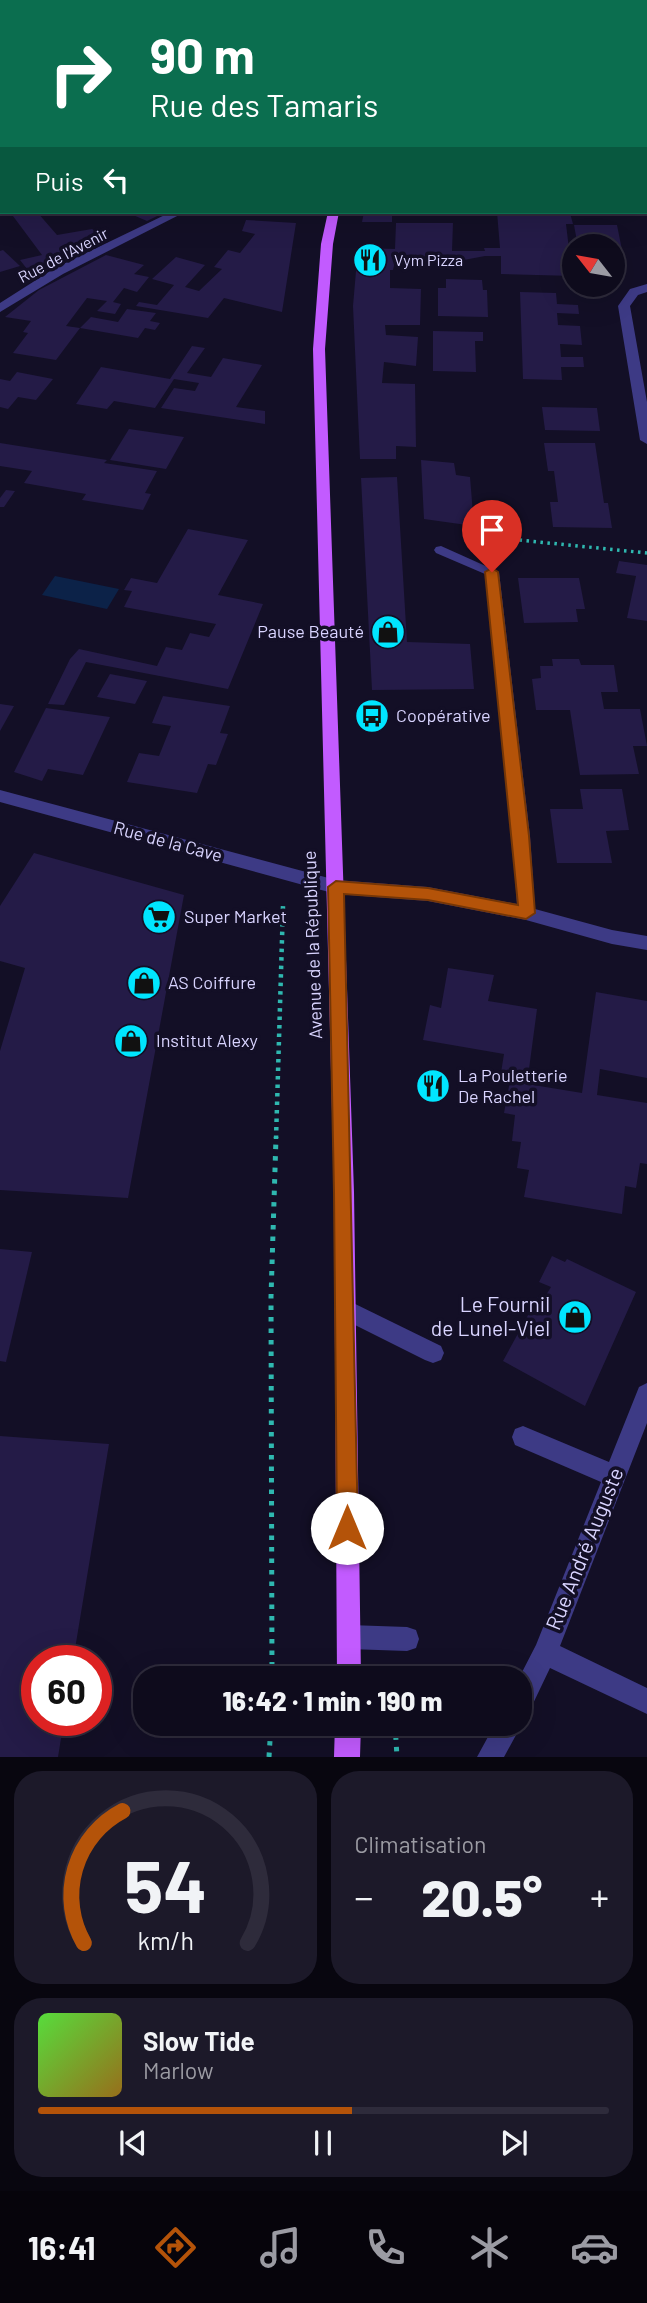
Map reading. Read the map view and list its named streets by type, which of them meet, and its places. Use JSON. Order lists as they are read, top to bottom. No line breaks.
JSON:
{"streets":{"main road":["Avenue de la République"],"street":["Rue de l'Avenir","Rue de la Cave","Rue André Auguste"]},"crossings":[["Rue de la Cave","Avenue de la République"]],"places":{"restaurant":["Vym Pizza","La Pouletterie De Rachel"],"shop":["Pause Beauté","AS Coiffure","Institut Alexy","Le Fournil de Lunel-Viel"],"bus stop":["Coopérative"],"supermarket":["Super Market"]},"north":"top left","page":{"turn":["90 m","Rue des Tamaris"],"then":"Puis","limit":"60","trip":"16:42 · 1 min · 190 m","tile":"Climatisation","heat":["−","20.5°","+"],"song":["Slow Tide","Marlow"],"tabs":"16:41","gauge":["54","km/h"]}}
